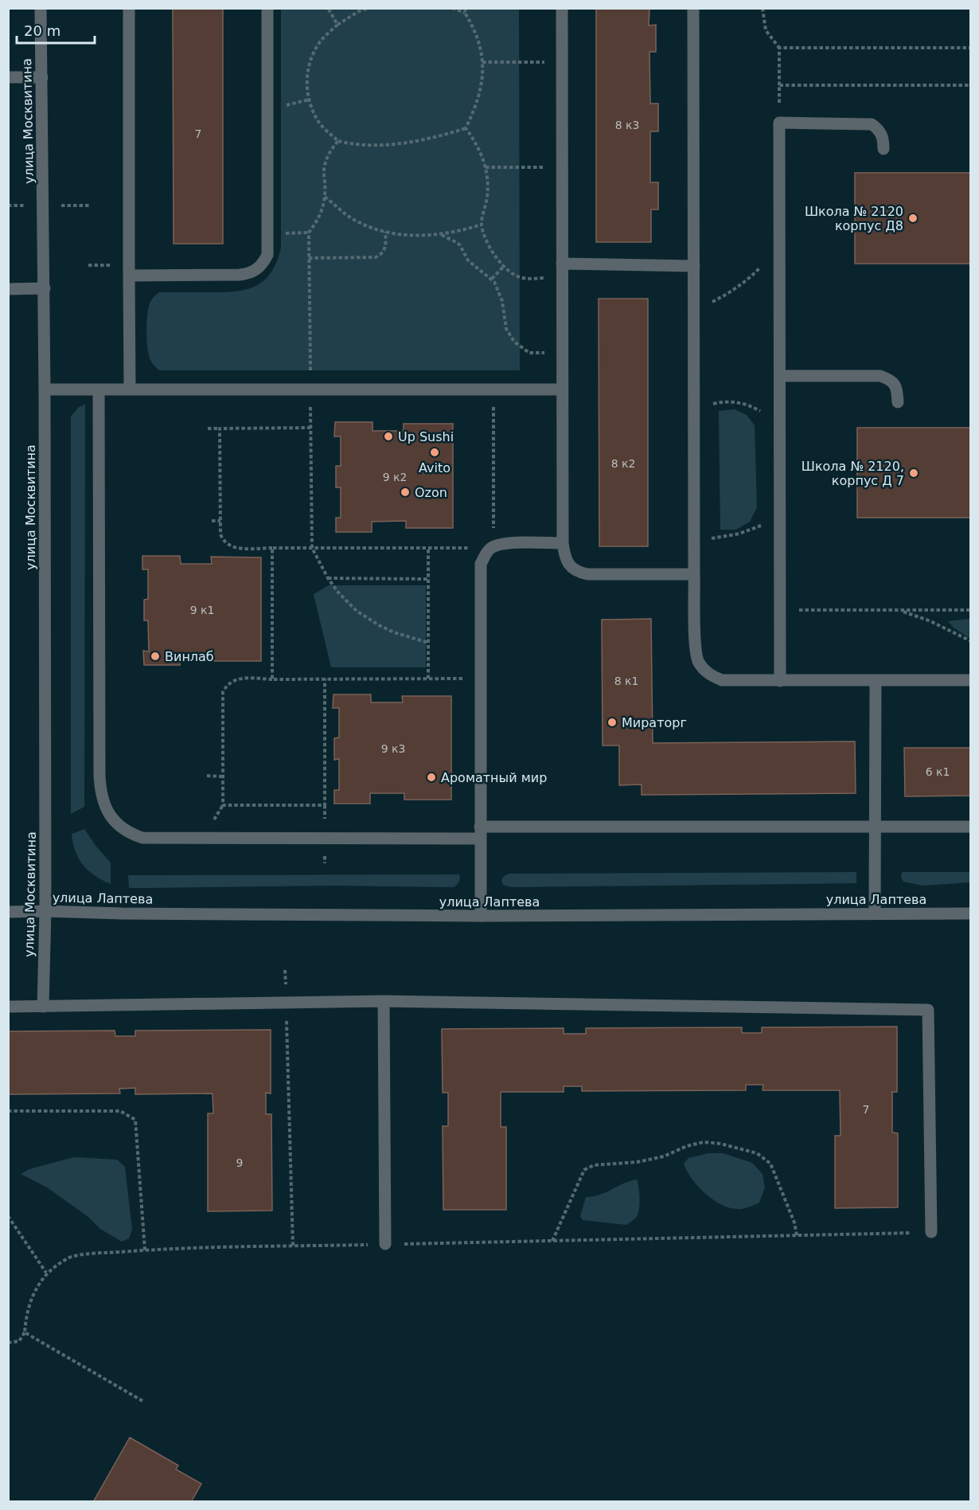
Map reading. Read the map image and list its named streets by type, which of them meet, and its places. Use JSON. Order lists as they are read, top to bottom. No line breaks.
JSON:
{"streets":{"street":["улица Москвитина","улица Лаптева"]},"crossings":[["улица Москвитина","улица Лаптева"]],"places":["Школа № 2120 корпус Д8","Up Sushi","Avito","Школа № 2120, корпус Д 7","Ozon","Винлаб","Мираторг","Ароматный мир"],"house_numbers":["8 к3","7","8 к2","9 к2","9 к1","8 к1","9 к3","6 к1","7","9"],"scale_bar":"20 m"}
